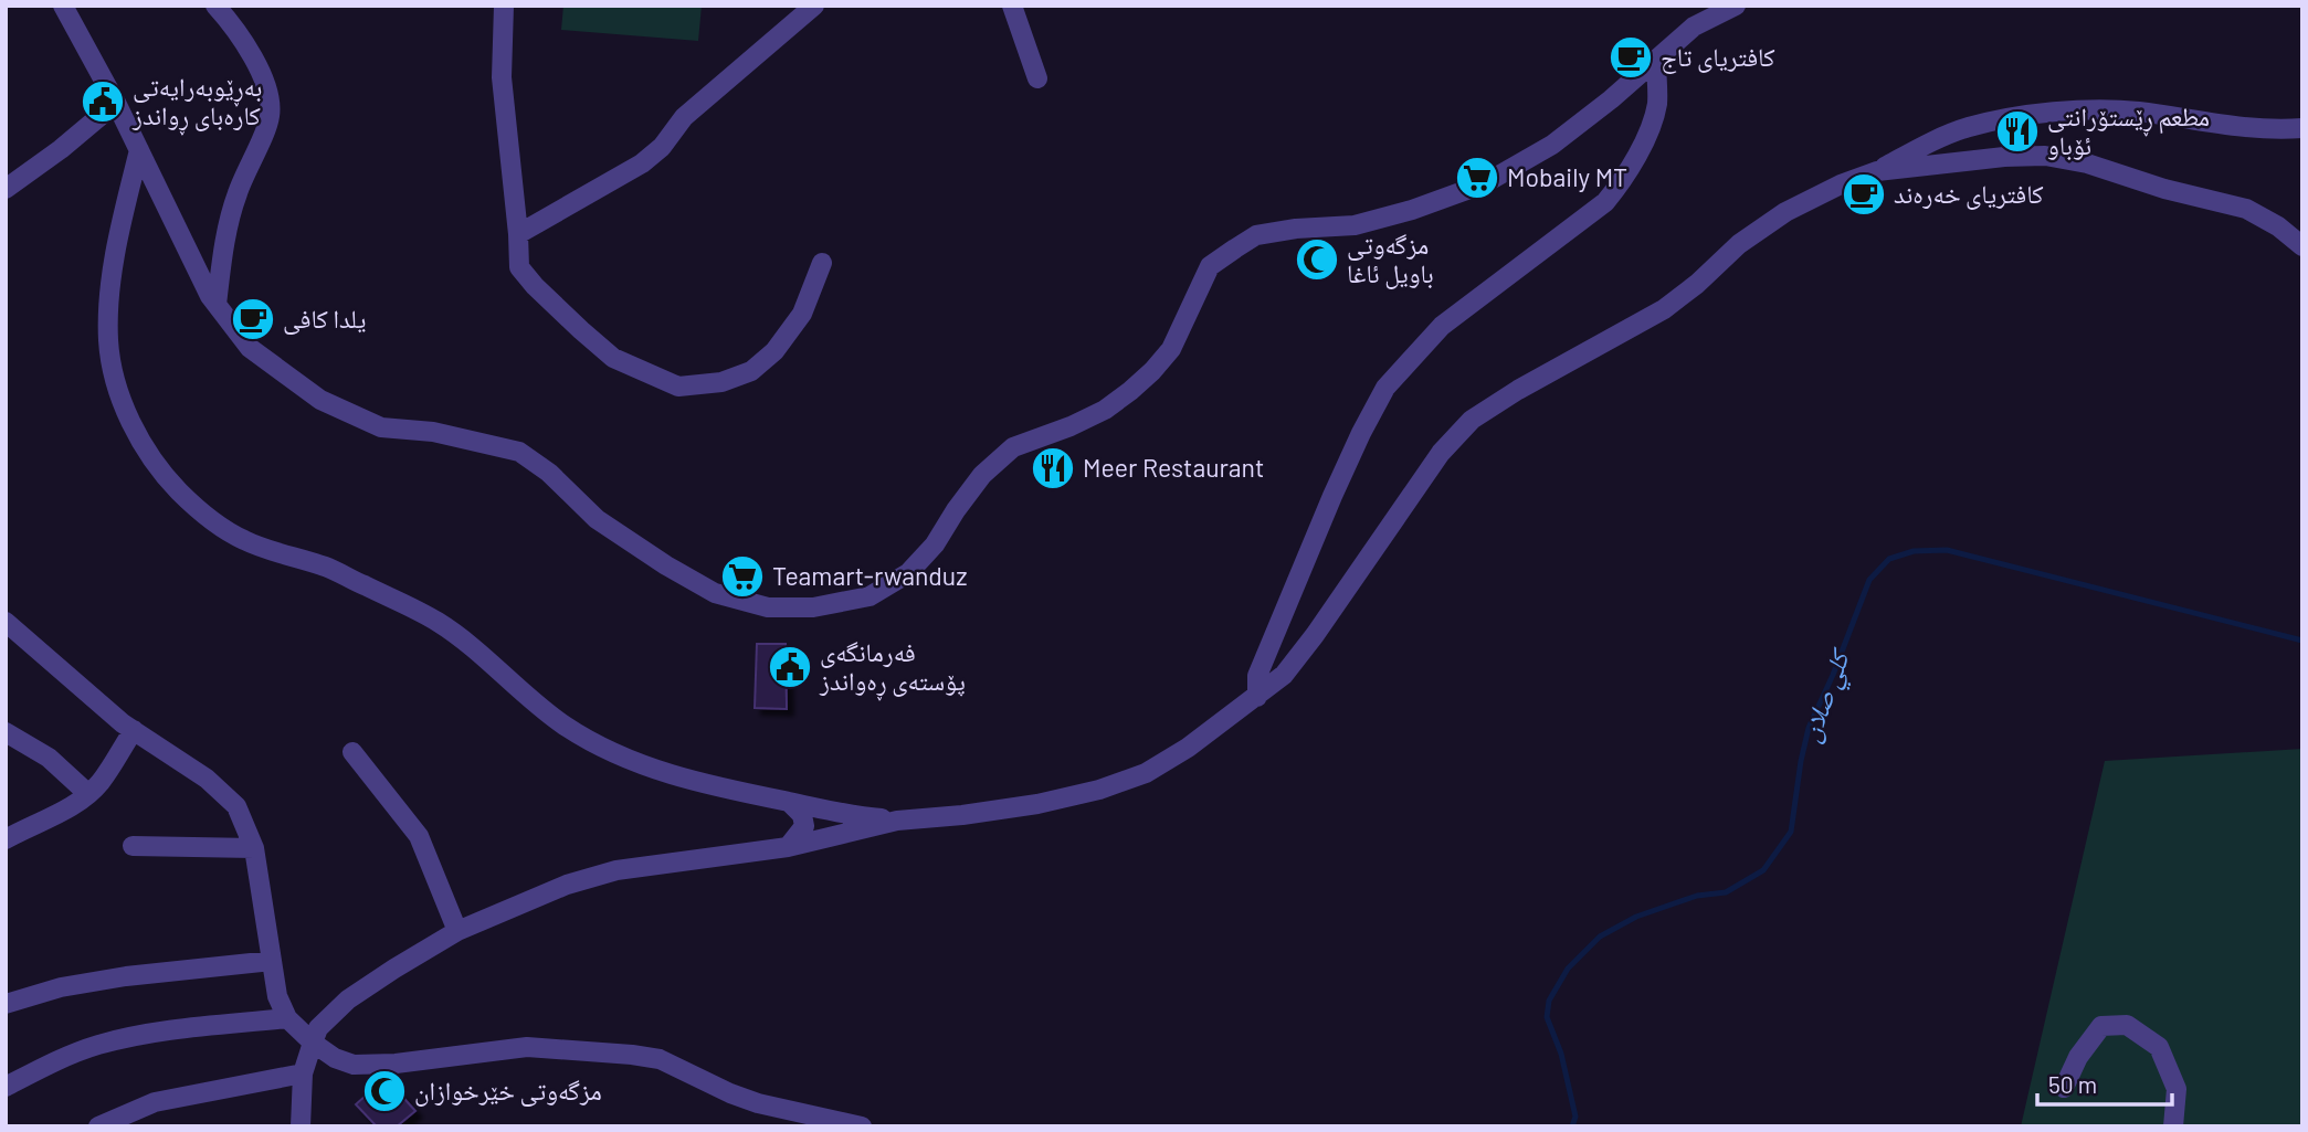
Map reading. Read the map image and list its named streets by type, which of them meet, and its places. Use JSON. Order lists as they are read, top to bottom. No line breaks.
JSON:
{"water":["كلي صلان"],"places":{"cafe":["کافتریای تاج","کافتریای خەرەند","یلدا کافی"],"public building":["بەڕێوبەرایەتی کارەبای ڕواندز","فەرمانگەی پۆستەی ڕەواندز"],"restaurant":["مطعم ڕێستۆرانتی ئۆباو","Meer Restaurant"],"supermarket":["Mobaily MT","Teamart-rwanduz"],"mosque":["مزگەوتی باویل ئاغا","مزگەوتی خێرخوازان"]},"scale_bar":"50 m"}
